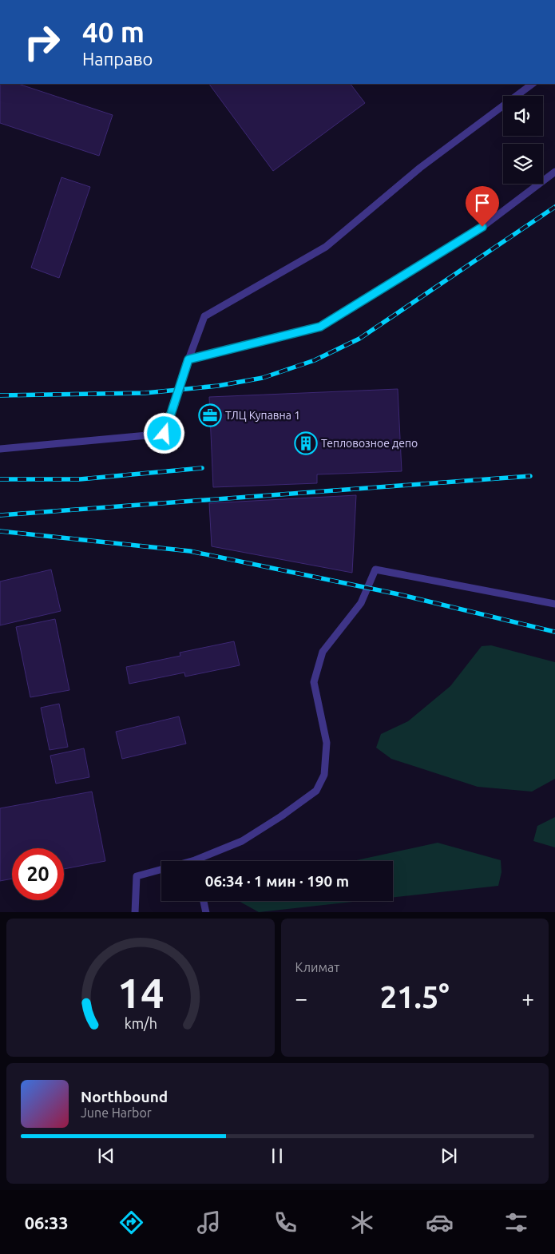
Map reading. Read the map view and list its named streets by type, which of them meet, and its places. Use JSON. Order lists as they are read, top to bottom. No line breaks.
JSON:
{"places":{"office":["ТЛЦ Купавна 1"],"building":["Тепловозное депо"]},"page":{"turn":["40 m","Направо"],"limit":"20","trip":"06:34 · 1 мин · 190 m","tile":"Климат","heat":["−","21.5°","+"],"song":["Northbound","June Harbor"],"tabs":"06:33","gauge":["14","km/h"]}}
